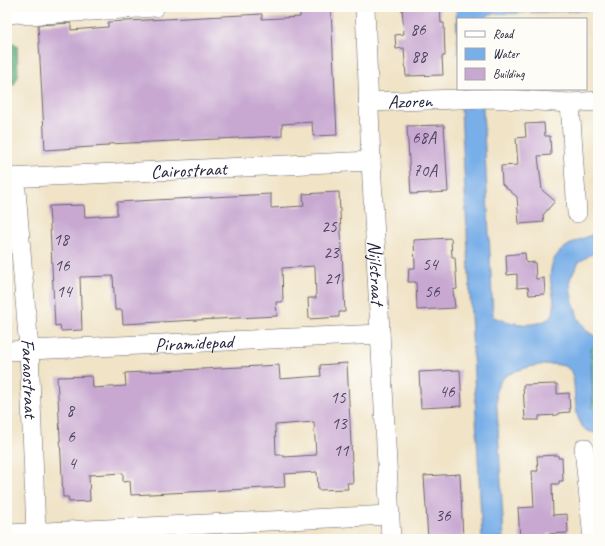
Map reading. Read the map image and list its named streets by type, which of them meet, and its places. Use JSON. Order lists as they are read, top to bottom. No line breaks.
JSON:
{"streets":{"street":["Azoren","Cairostraat","Nijlstraat","Piramidepad","Faraostraat"]},"crossings":[["Azoren","Nijlstraat"],["Cairostraat","Nijlstraat"],["Cairostraat","Faraostraat"],["Nijlstraat","Piramidepad"],["Piramidepad","Faraostraat"]],"house_numbers":["86","88","68A","70A","25","18","23","54","16","21","14","56","46","15","8","13","6","11","4","36"],"legend":["Road","Water","Building"]}
